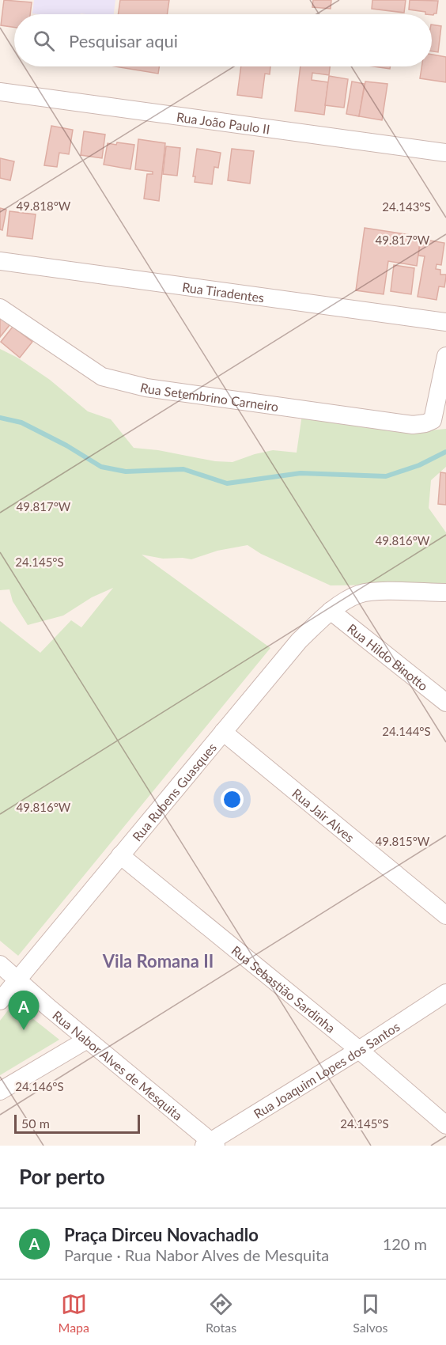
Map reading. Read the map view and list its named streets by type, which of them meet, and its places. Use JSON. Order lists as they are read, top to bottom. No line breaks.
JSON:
{"streets":{"street":["Rua João Paulo II","Rua Tiradentes","Rua Setembrino Carneiro","Rua Hildo Binotto","Rua Rubens Guasques","Rua Jair Alves","Rua Sebastião Sardinha","Rua Nabor Alves de Mesquita","Rua Joaquim Lopes dos Santos"]},"crossings":[["Rua Hildo Binotto","Rua Rubens Guasques"],["Rua Rubens Guasques","Rua Jair Alves"],["Rua Rubens Guasques","Rua Sebastião Sardinha"],["Rua Rubens Guasques","Rua Nabor Alves de Mesquita"],["Rua Sebastião Sardinha","Rua Joaquim Lopes dos Santos"],["Rua Nabor Alves de Mesquita","Rua Joaquim Lopes dos Santos"]],"districts":["Vila Romana II"],"scale_bar":"50 m","page":{"search":"Pesquisar aqui","pins":"A","scale":"50 m","heading":"Por perto","list":[{"mark":"A","name":"Praça Dirceu Novachadlo","note":"Parque · Rua Nabor Alves de Mesquita","value":"120 m"}],"nav":["Mapa","Rotas","Salvos"]},"coordinates":["49.818°W","24.143°S","49.817°W","49.816°W","24.145°S","24.144°S","49.815°W","24.146°S"]}
